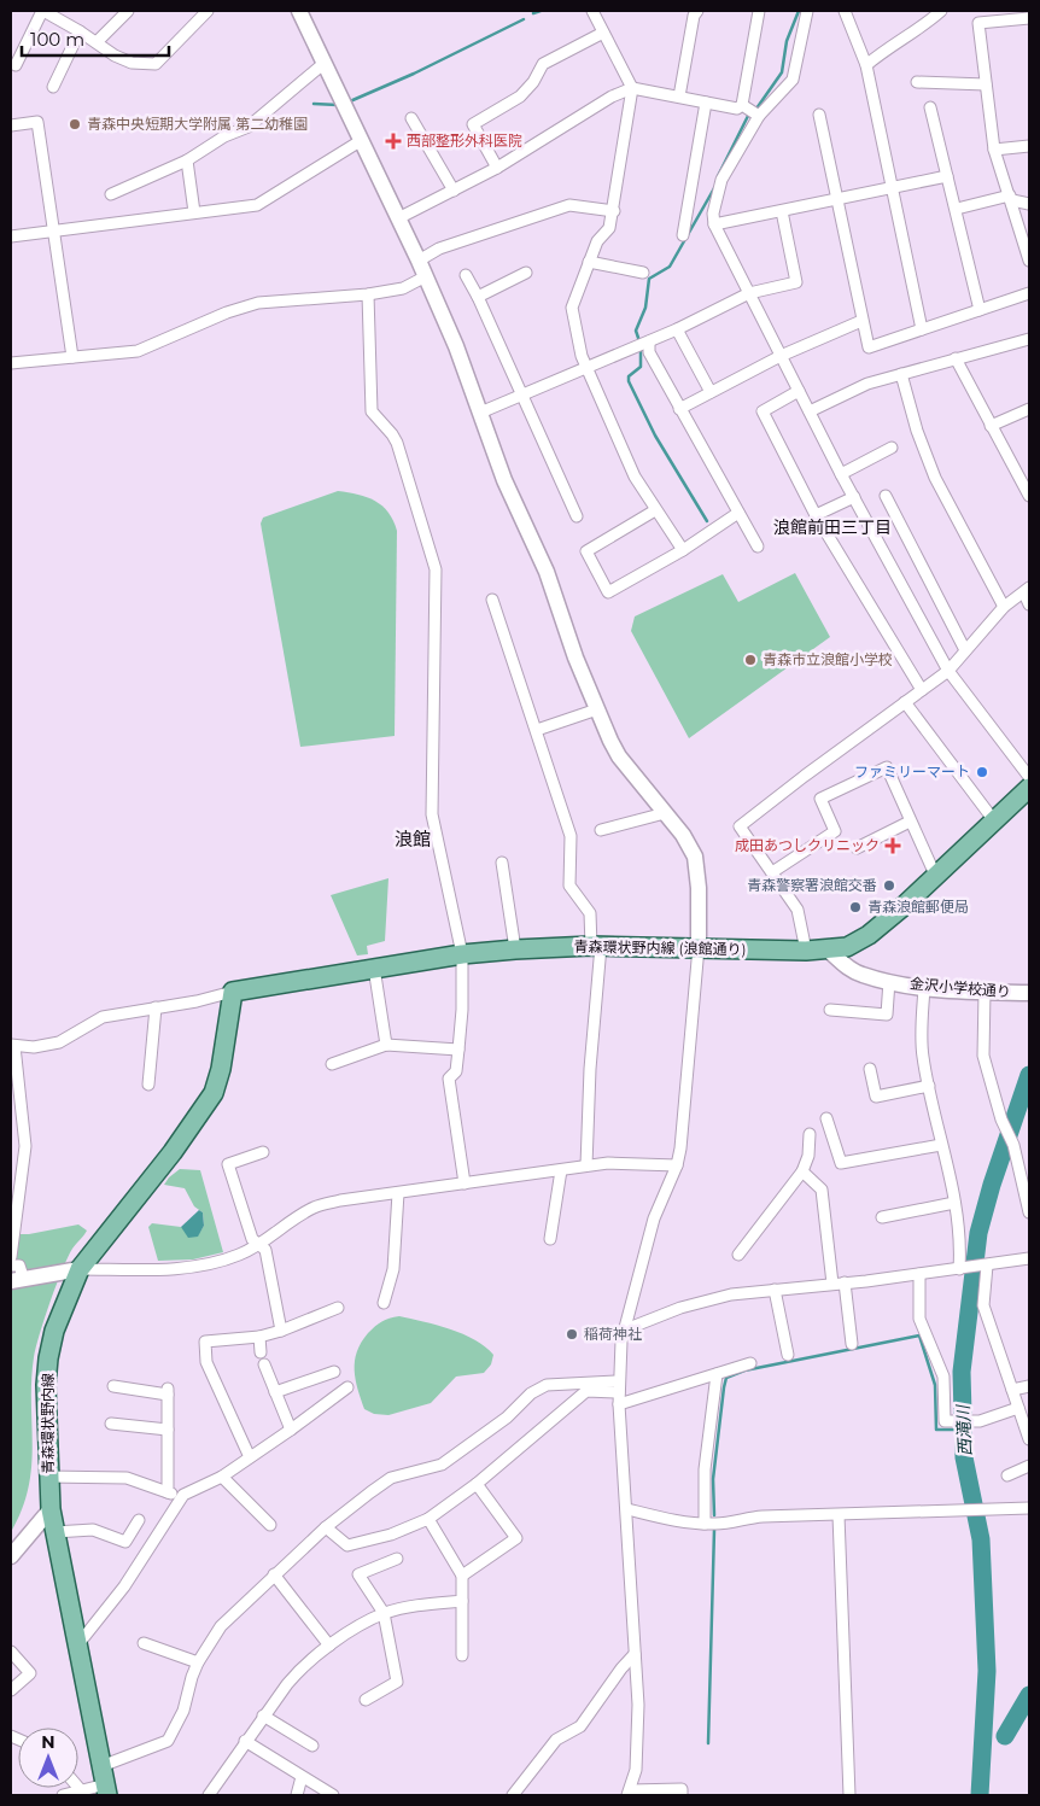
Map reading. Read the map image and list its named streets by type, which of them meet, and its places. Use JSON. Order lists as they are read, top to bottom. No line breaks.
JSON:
{"streets":{"main road":["青森環状野内線 (浪館通り)","青森環状野内線"],"street":["金沢小学校通り"]},"crossings":[["青森環状野内線 (浪館通り)","金沢小学校通り"],["青森環状野内線 (浪館通り)","青森環状野内線"]],"districts":["浪館前田三丁目","浪館"],"water":["西滝川"],"places":{"other":["青森中央短期大学附属 第二幼稚園","青森市立浪館小学校","ファミリーマート","青森警察署浪館交番","青森浪館郵便局","稲荷神社"],"health":["西部整形外科医院","成田あつしクリニック"]},"scale_bar":"100 m","north":"top"}
